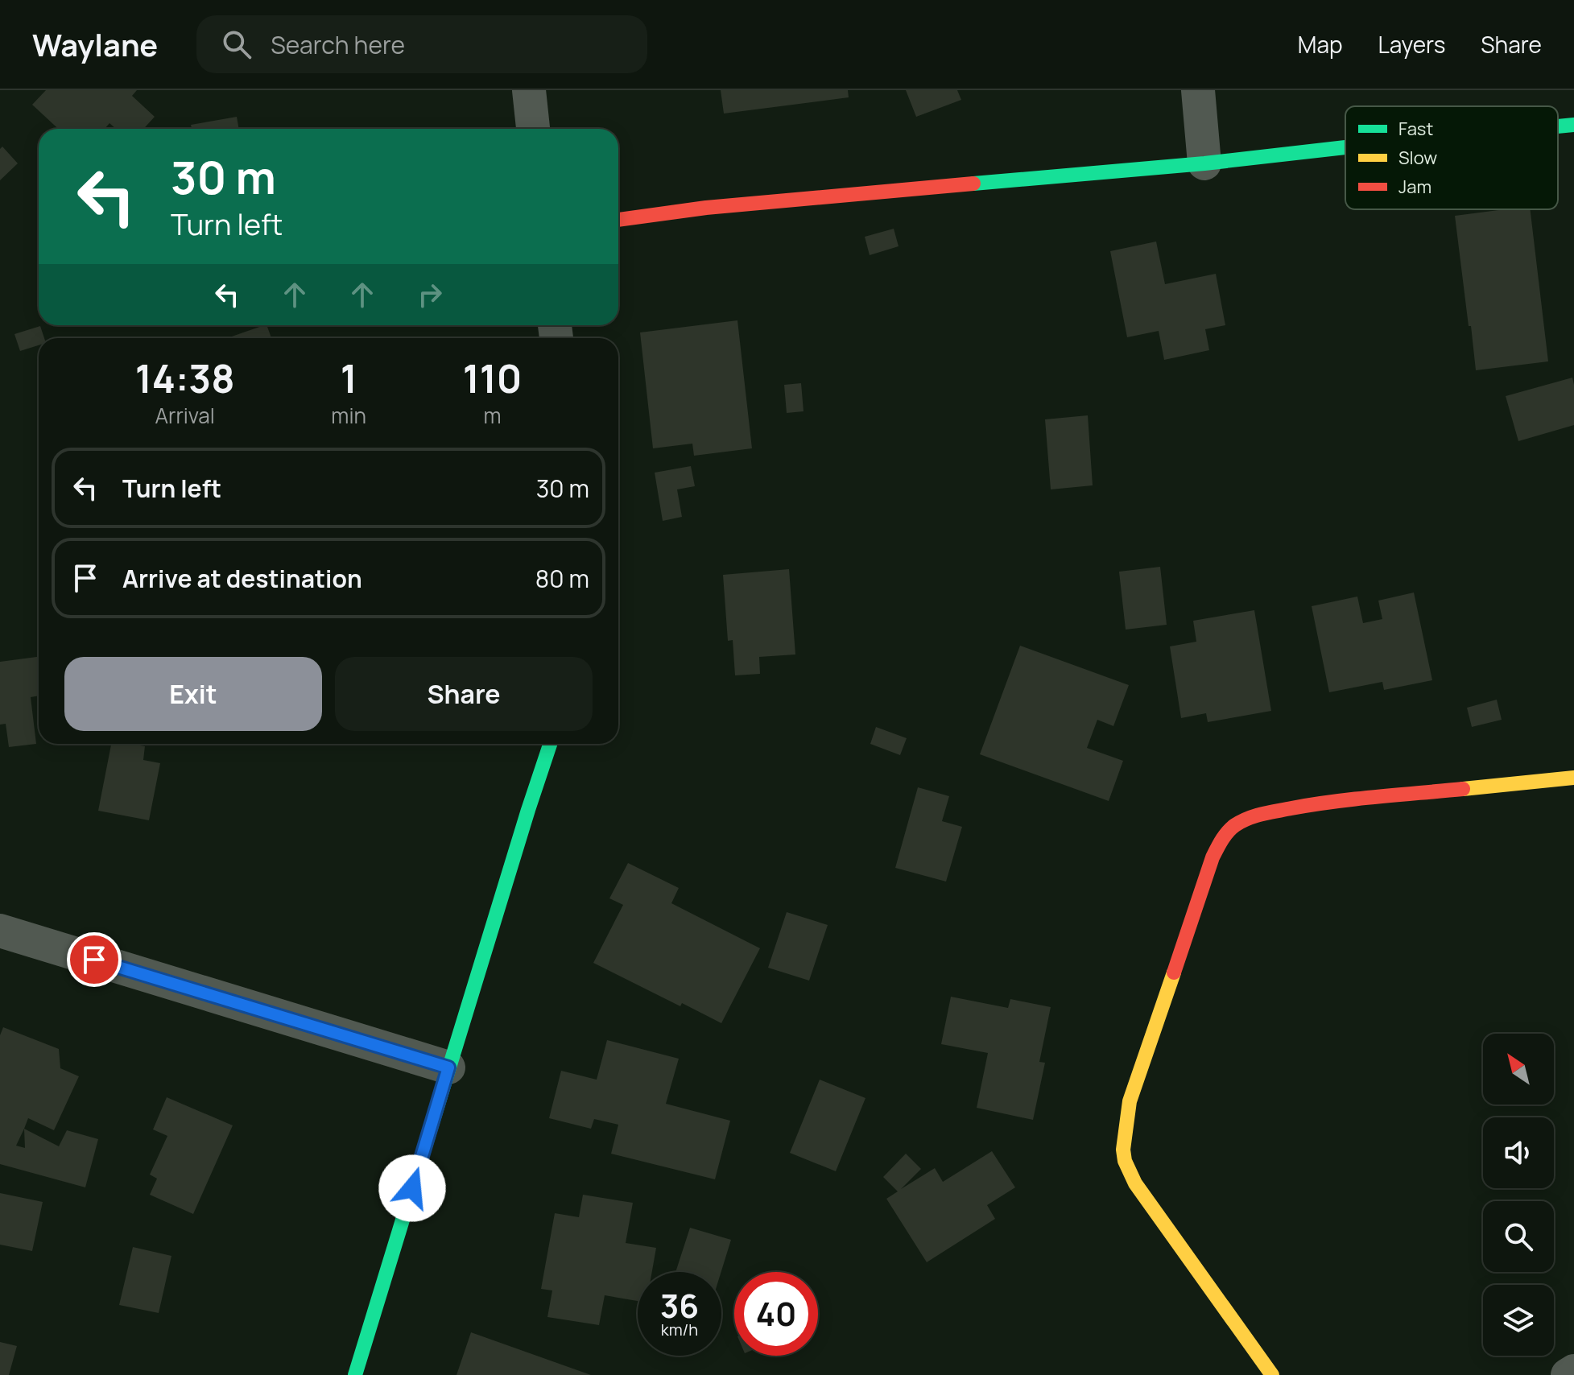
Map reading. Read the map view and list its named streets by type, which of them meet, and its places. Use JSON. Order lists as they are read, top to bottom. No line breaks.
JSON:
{"legend":["Fast","Slow","Jam"],"north":"top left","page":{"header":"Waylane","search":"Search here","nav":["Map","Layers","Share"],"turn":["30 m","Turn left"],"eta":["14:38","Arrival","1","min","110","m"],"list":[{"name":"Turn left","value":"30 m"},{"name":"Arrive at destination","value":"80 m"}],"buttons":["Exit","Share"],"speed":"36 km/h","limit":"40"}}
